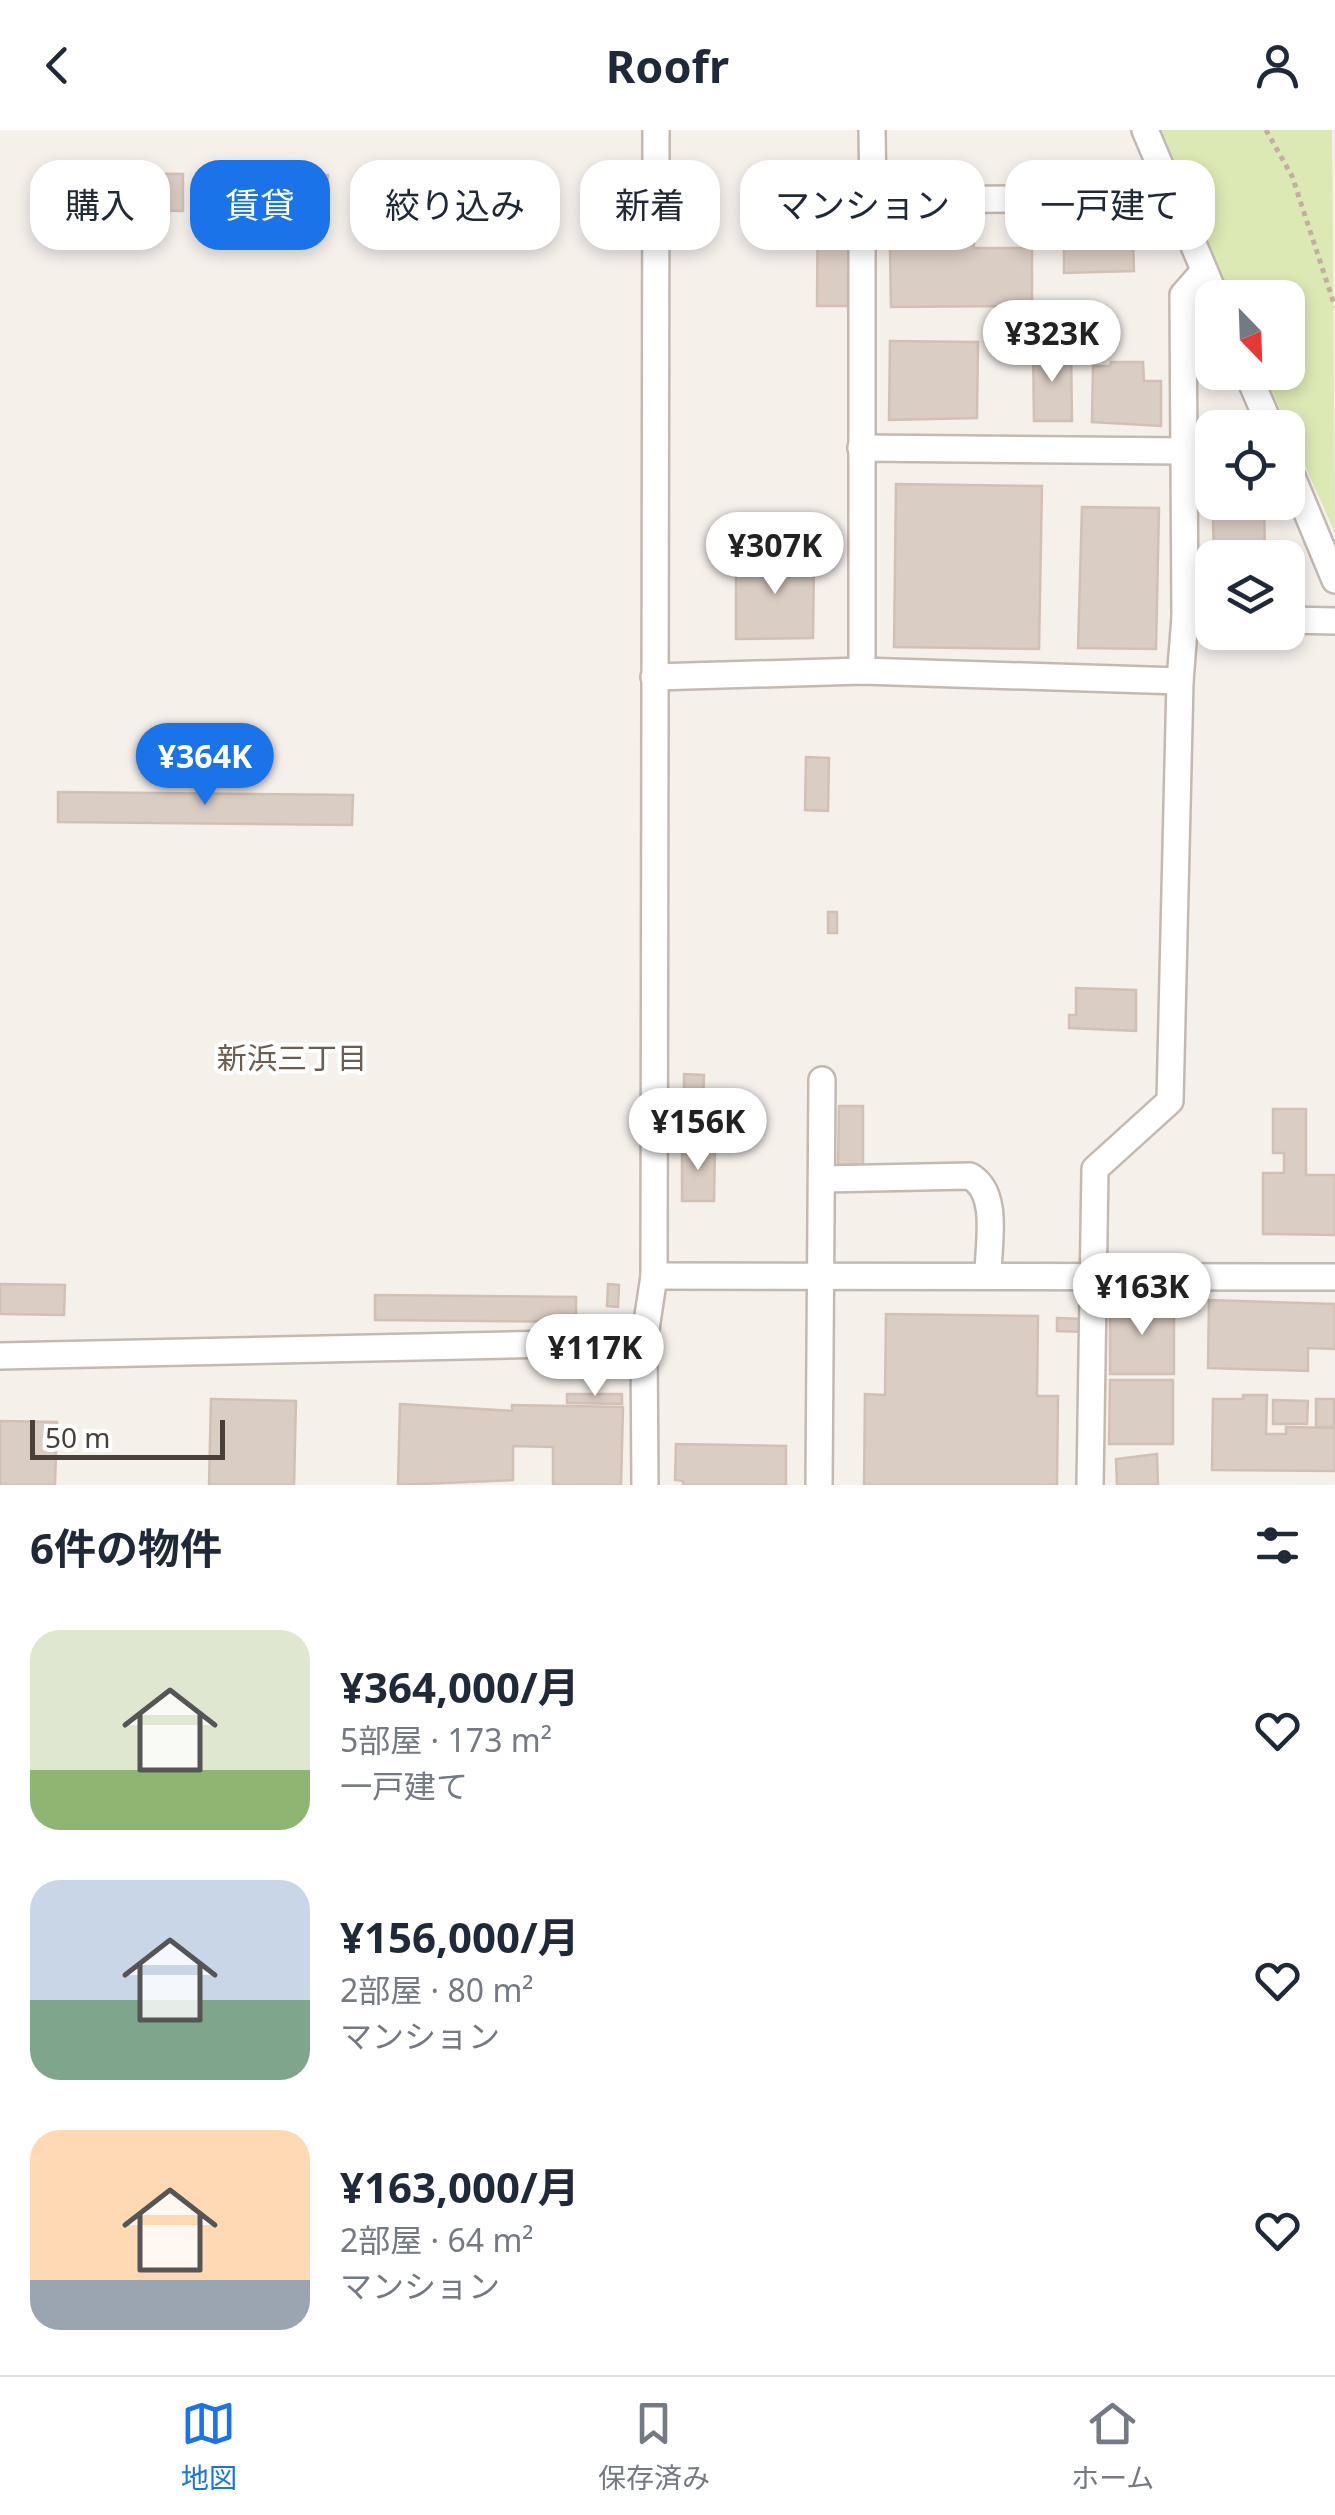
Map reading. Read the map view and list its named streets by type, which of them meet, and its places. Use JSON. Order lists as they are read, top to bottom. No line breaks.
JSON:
{"districts":["新浜三丁目"],"scale_bar":"50 m","north":"bottom right","page":{"header":"Roofr","chip":["購入","賃貸","絞り込み","新着","マンション","一戸建て"],"price":["¥323K","¥307K","¥364K","¥156K","¥163K","¥117K"],"scale":"50 m","heading":"6件の物件","list":[{"name":"¥364,000/月","note":"5部屋 · 173 m² · 一戸建て"},{"name":"¥156,000/月","note":"2部屋 · 80 m² · マンション"},{"name":"¥163,000/月","note":"2部屋 · 64 m² · マンション"}],"tabs":["地図","保存済み","ホーム"]}}
